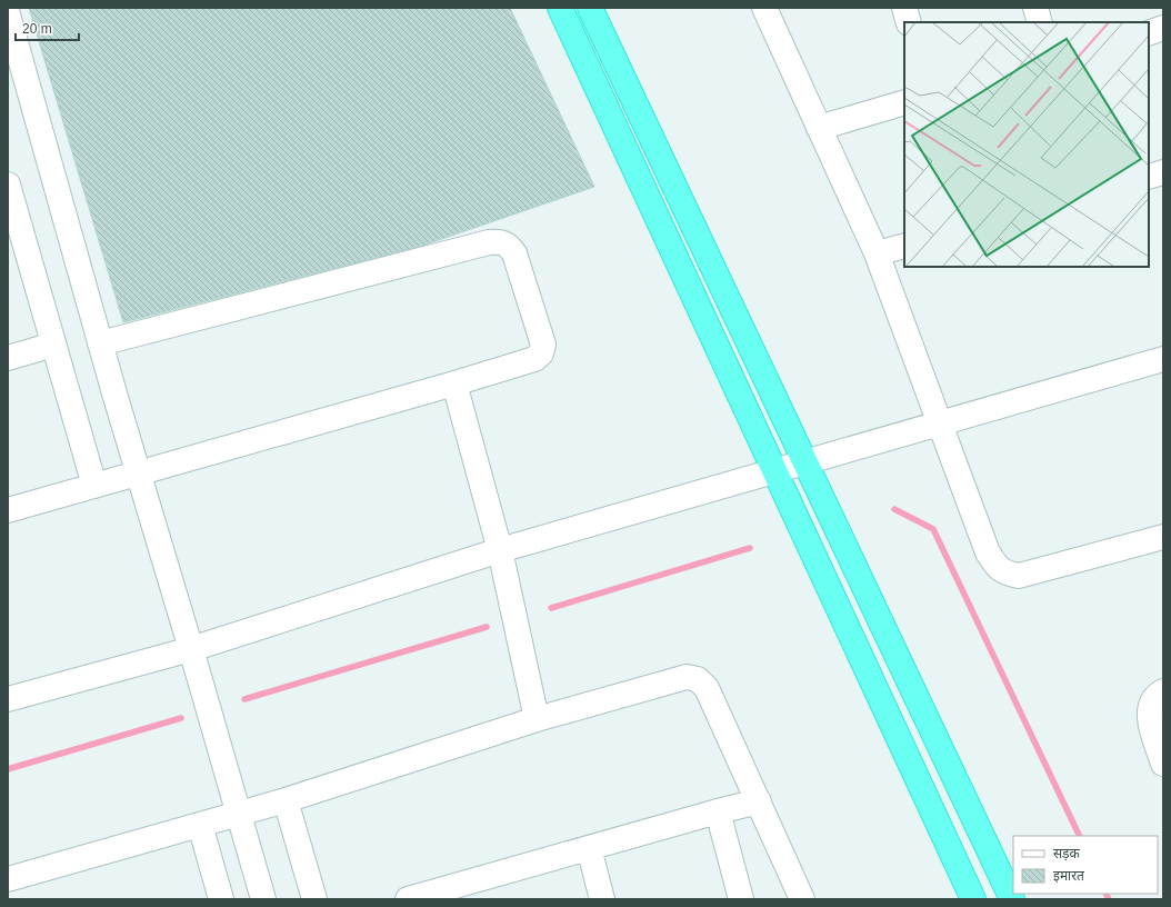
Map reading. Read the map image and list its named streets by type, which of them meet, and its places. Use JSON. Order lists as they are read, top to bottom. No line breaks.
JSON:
{"legend":["सड़क","इमारत"],"scale_bar":"20 m"}
